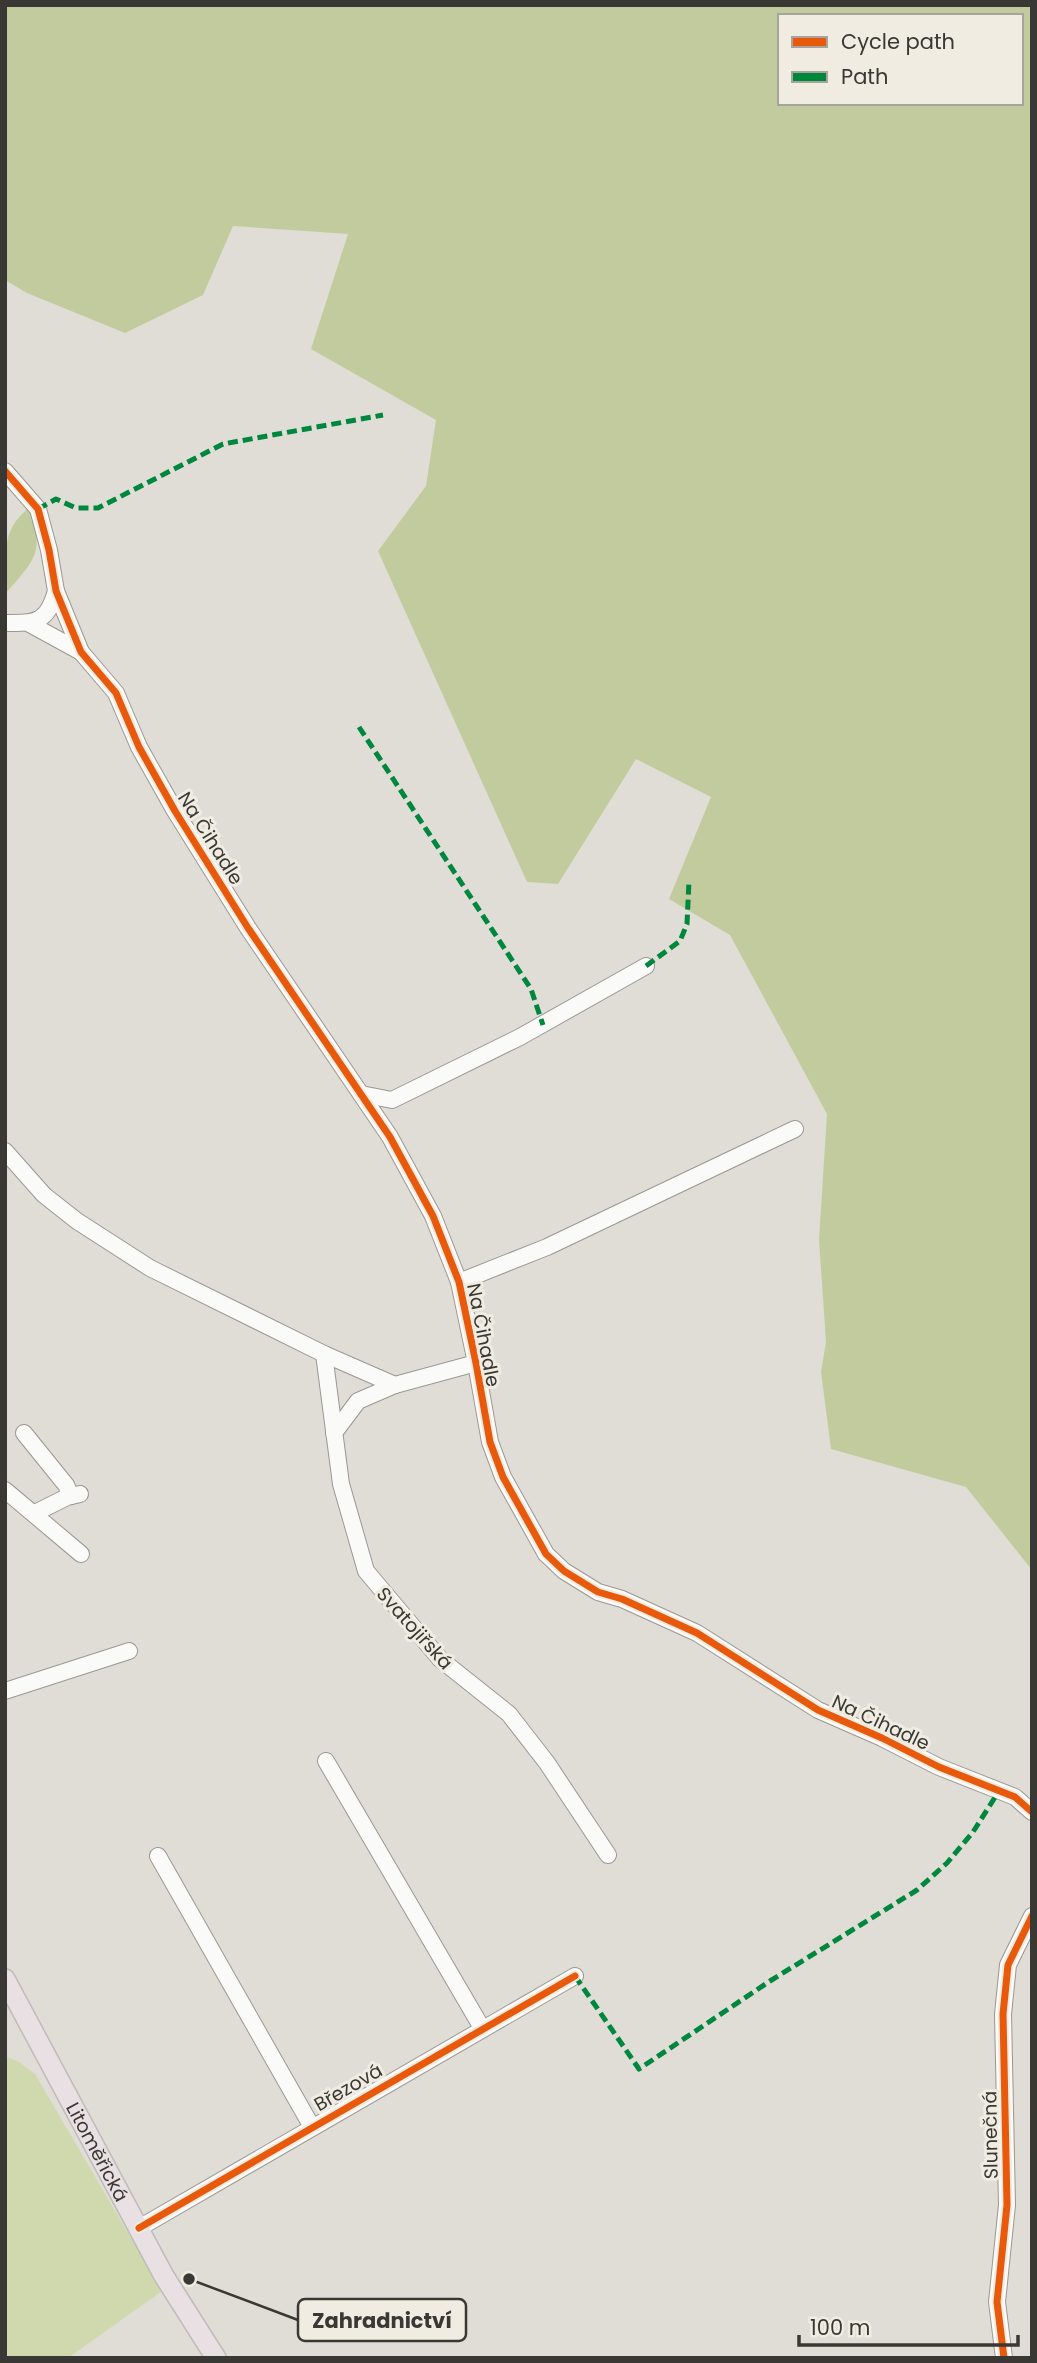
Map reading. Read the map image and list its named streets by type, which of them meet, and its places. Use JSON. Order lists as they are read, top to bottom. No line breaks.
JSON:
{"streets":{"main road":["Litoměřická"],"street":["Na Čihadle","Svatojiřská","Březová","Slunečná"]},"crossings":[["Březová","Litoměřická"]],"places":["Zahradnictví"],"legend":["Cycle path","Path"],"scale_bar":"100 m"}
